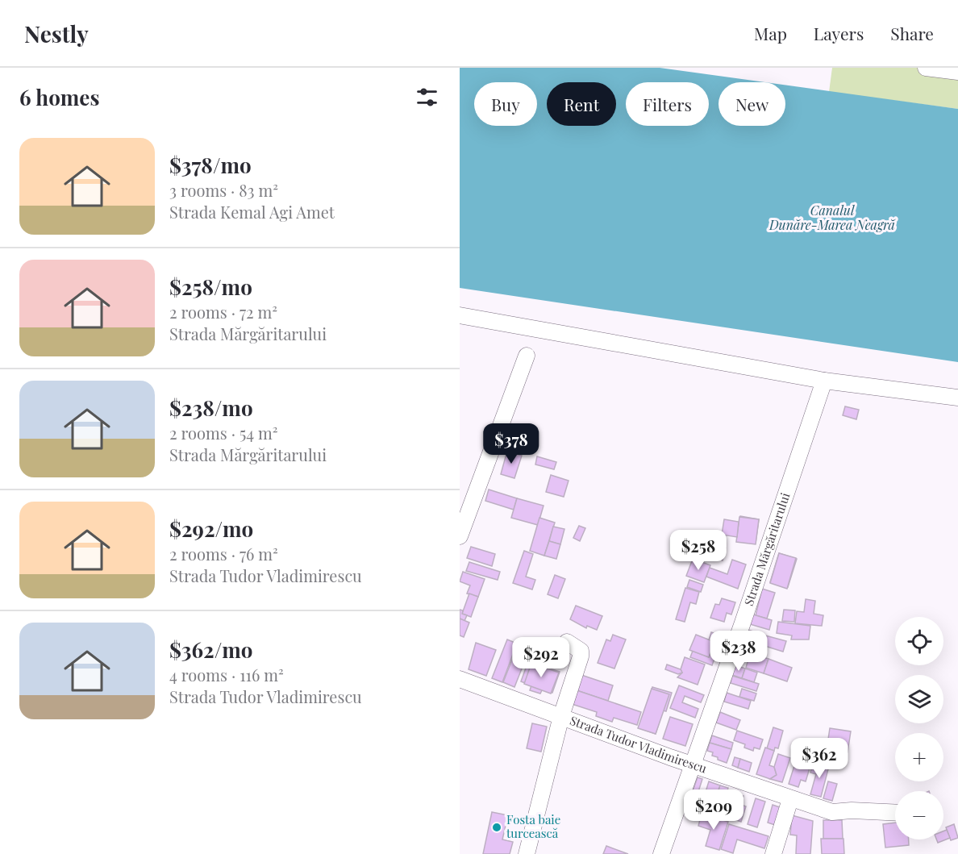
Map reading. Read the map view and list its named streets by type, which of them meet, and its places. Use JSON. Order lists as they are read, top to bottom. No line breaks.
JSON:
{"streets":{"street":["Strada Mărgăritarului","Strada Tudor Vladimirescu"]},"crossings":[["Strada Mărgăritarului","Strada Tudor Vladimirescu"]],"water":["Canalul Dunăre-Marea Neagră"],"places":["Fosta baie turcească"],"page":{"header":"Nestly","nav":["Map","Layers","Share"],"heading":"6 homes","chip":["Buy","Rent","Filters","New"],"list":[{"name":"$378/mo","note":"3 rooms · 83 m² · Strada Kemal Agi Amet"},{"name":"$258/mo","note":"2 rooms · 72 m² · Strada Mărgăritarului"},{"name":"$238/mo","note":"2 rooms · 54 m² · Strada Mărgăritarului"},{"name":"$292/mo","note":"2 rooms · 76 m² · Strada Tudor Vladimirescu"},{"name":"$362/mo","note":"4 rooms · 116 m² · Strada Tudor Vladimirescu"}],"price":["$378","$258","$238","$292","$362","$209"],"map_buttons":["+","−"]}}
